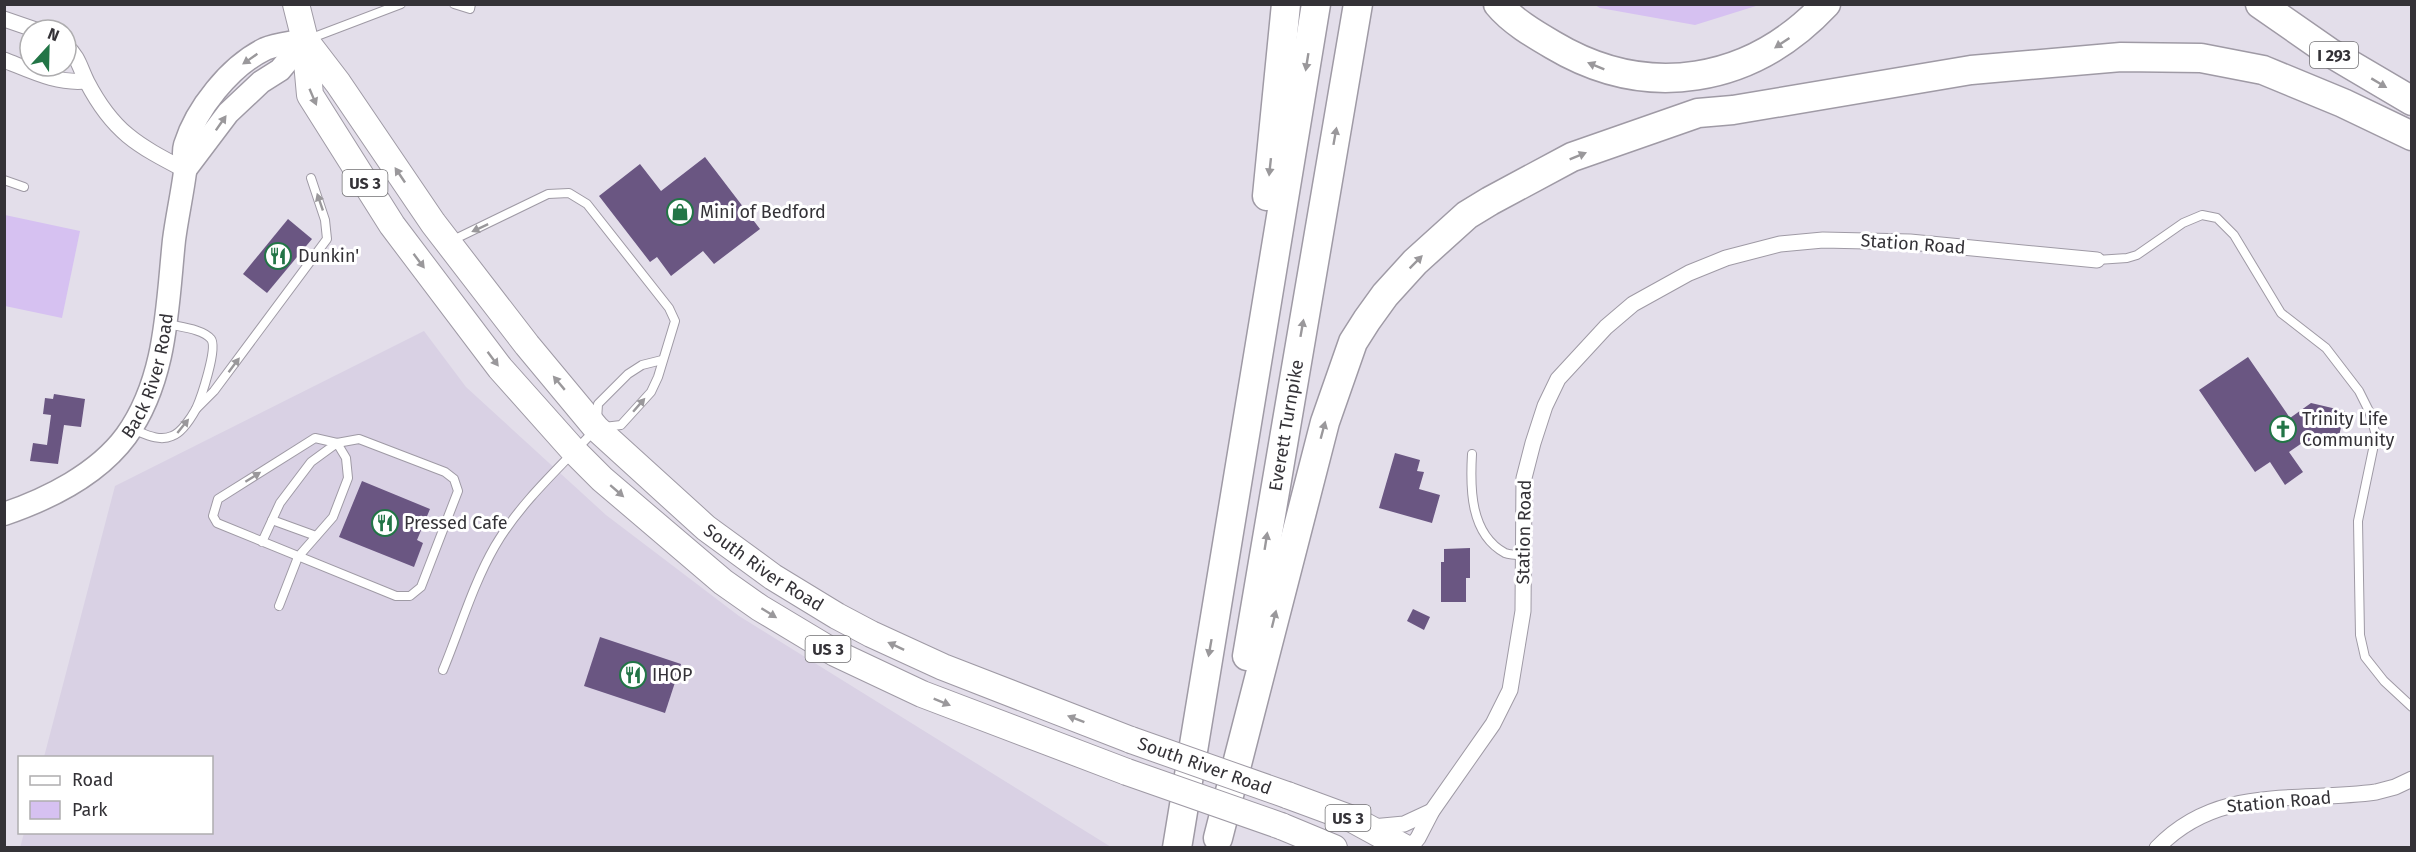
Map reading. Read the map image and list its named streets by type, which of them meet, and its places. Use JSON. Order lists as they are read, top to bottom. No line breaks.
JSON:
{"streets":{"highway":["I 293","Everett Turnpike"],"main road":["US 3","South River Road"],"street":["Station Road","Back River Road"]},"crossings":[["Station Road","South River Road"],["Back River Road","South River Road"]],"places":{"shop":["Mini of Bedford"],"restaurant":["Dunkin'","Pressed Cafe","IHOP"],"church":["Trinity Life Community"]},"legend":["Road","Park"],"north":"top"}
